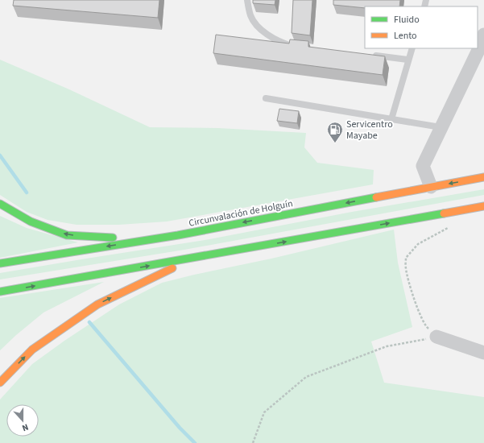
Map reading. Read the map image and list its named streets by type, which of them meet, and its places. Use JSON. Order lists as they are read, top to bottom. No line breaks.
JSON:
{"streets":{"highway":["Circunvalación de Holguín"]},"places":{"fuel station":["Servicentro Mayabe"]},"legend":["Fluido","Lento"],"north":"bottom"}
